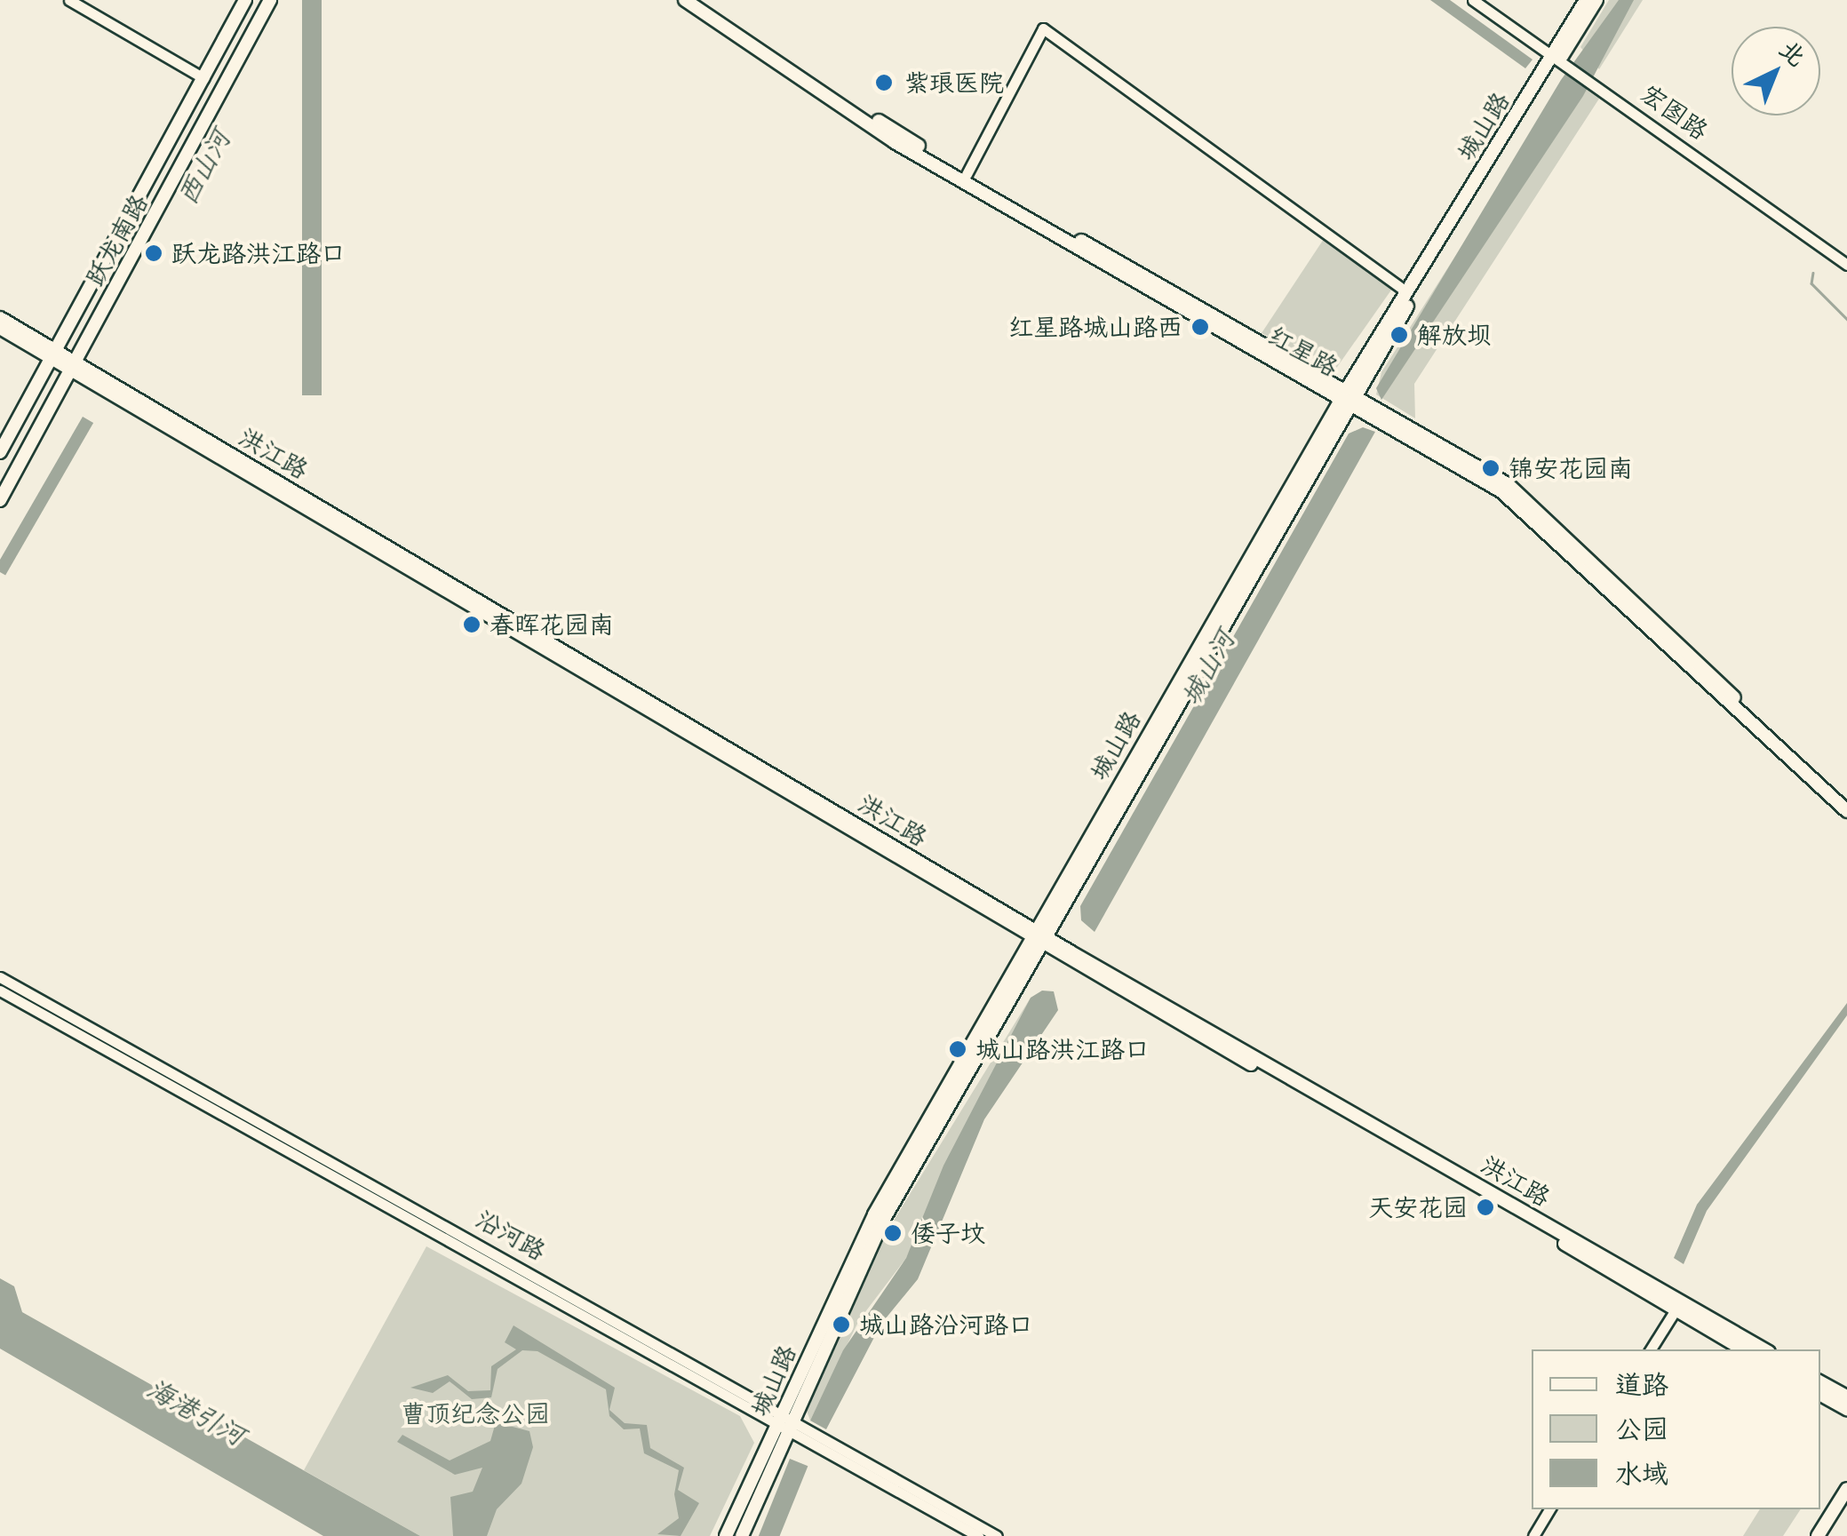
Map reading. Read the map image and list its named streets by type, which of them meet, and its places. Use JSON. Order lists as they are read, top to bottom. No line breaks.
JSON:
{"streets":{"main road":["城山路","跃龙南路","红星路","洪江路"],"street":["宏图路","沿河路"]},"crossings":[["宏图路","城山路"],["城山路","红星路"],["城山路","洪江路"],["城山路","沿河路"],["跃龙南路","洪江路"]],"water":["西山河","城山河","海港引河"],"parks":["曹顶纪念公园"],"places":["紫琅医院","跃龙路洪江路口","红星路城山路西","解放坝","锦安花园南","春晖花园南","城山路洪江路口","天安花园","倭子坟","城山路沿河路口"],"legend":["道路","公园","水域"],"north":"top right"}
